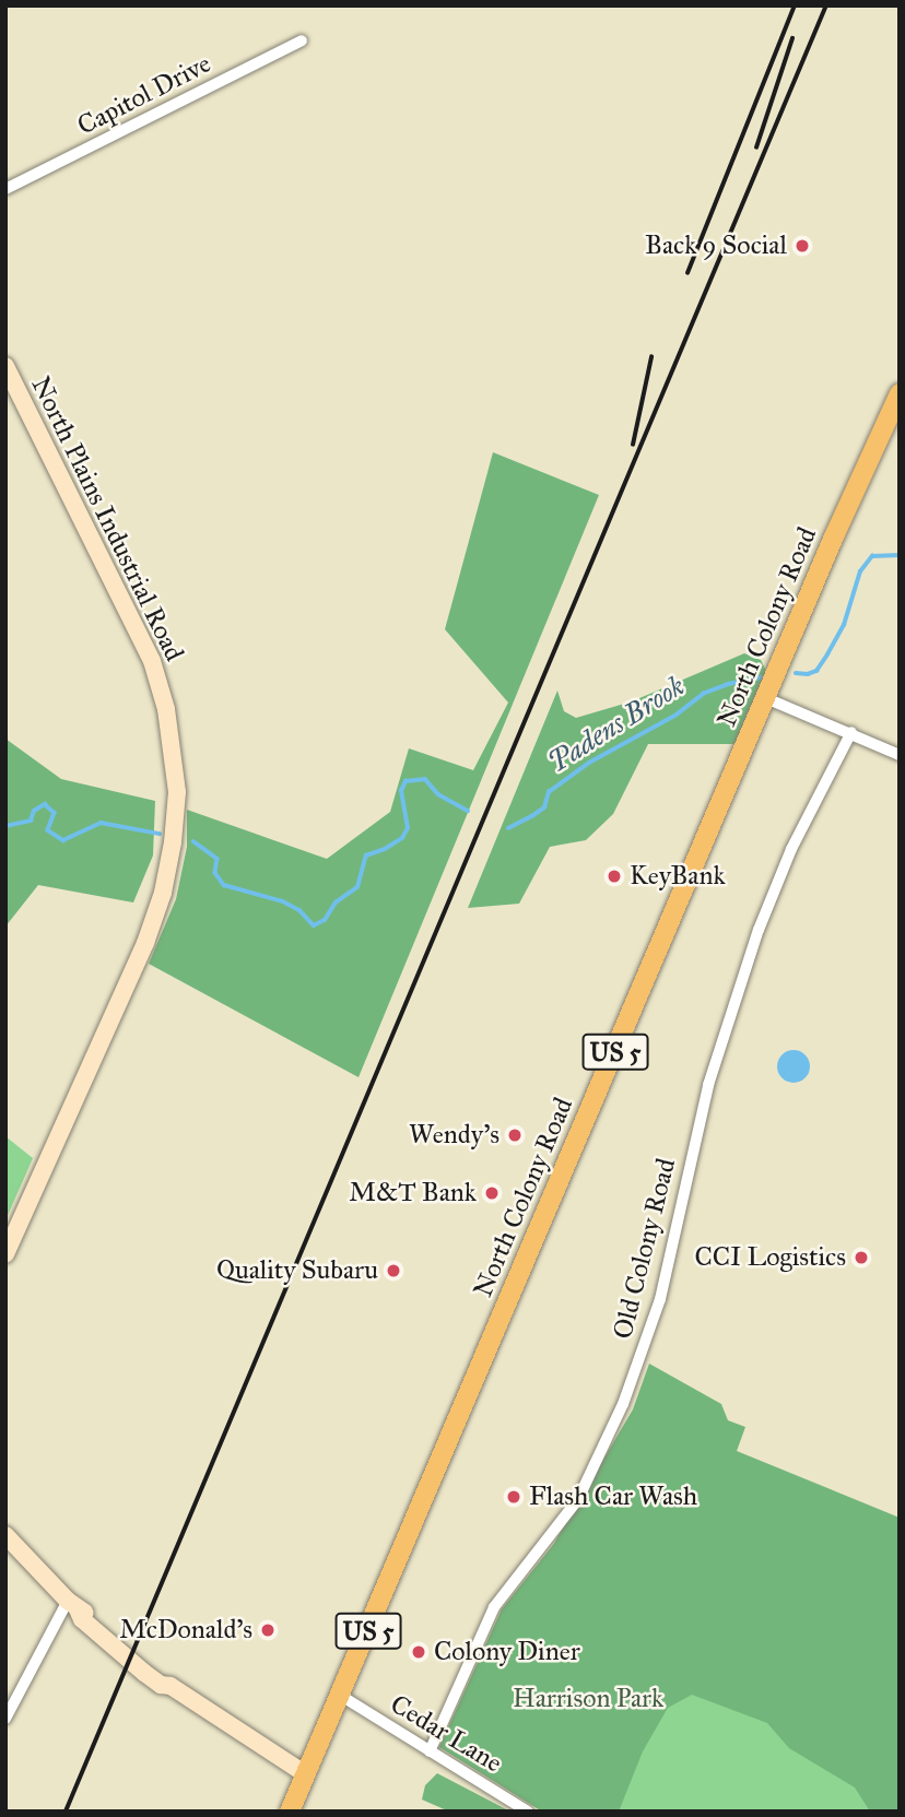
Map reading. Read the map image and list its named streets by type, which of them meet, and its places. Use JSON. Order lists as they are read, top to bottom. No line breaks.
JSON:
{"streets":{"main road":["North Colony Road","US 5"],"street":["Capitol Drive","North Plains Industrial Road","Old Colony Road","Cedar Lane"]},"crossings":[["North Colony Road","Cedar Lane"],["Old Colony Road","Cedar Lane"]],"water":["Padens Brook"],"parks":["Harrison Park"],"places":["Back 9 Social","KeyBank","Wendy's","M&T Bank","CCI Logistics","Quality Subaru","Flash Car Wash","McDonald's","Colony Diner"]}
